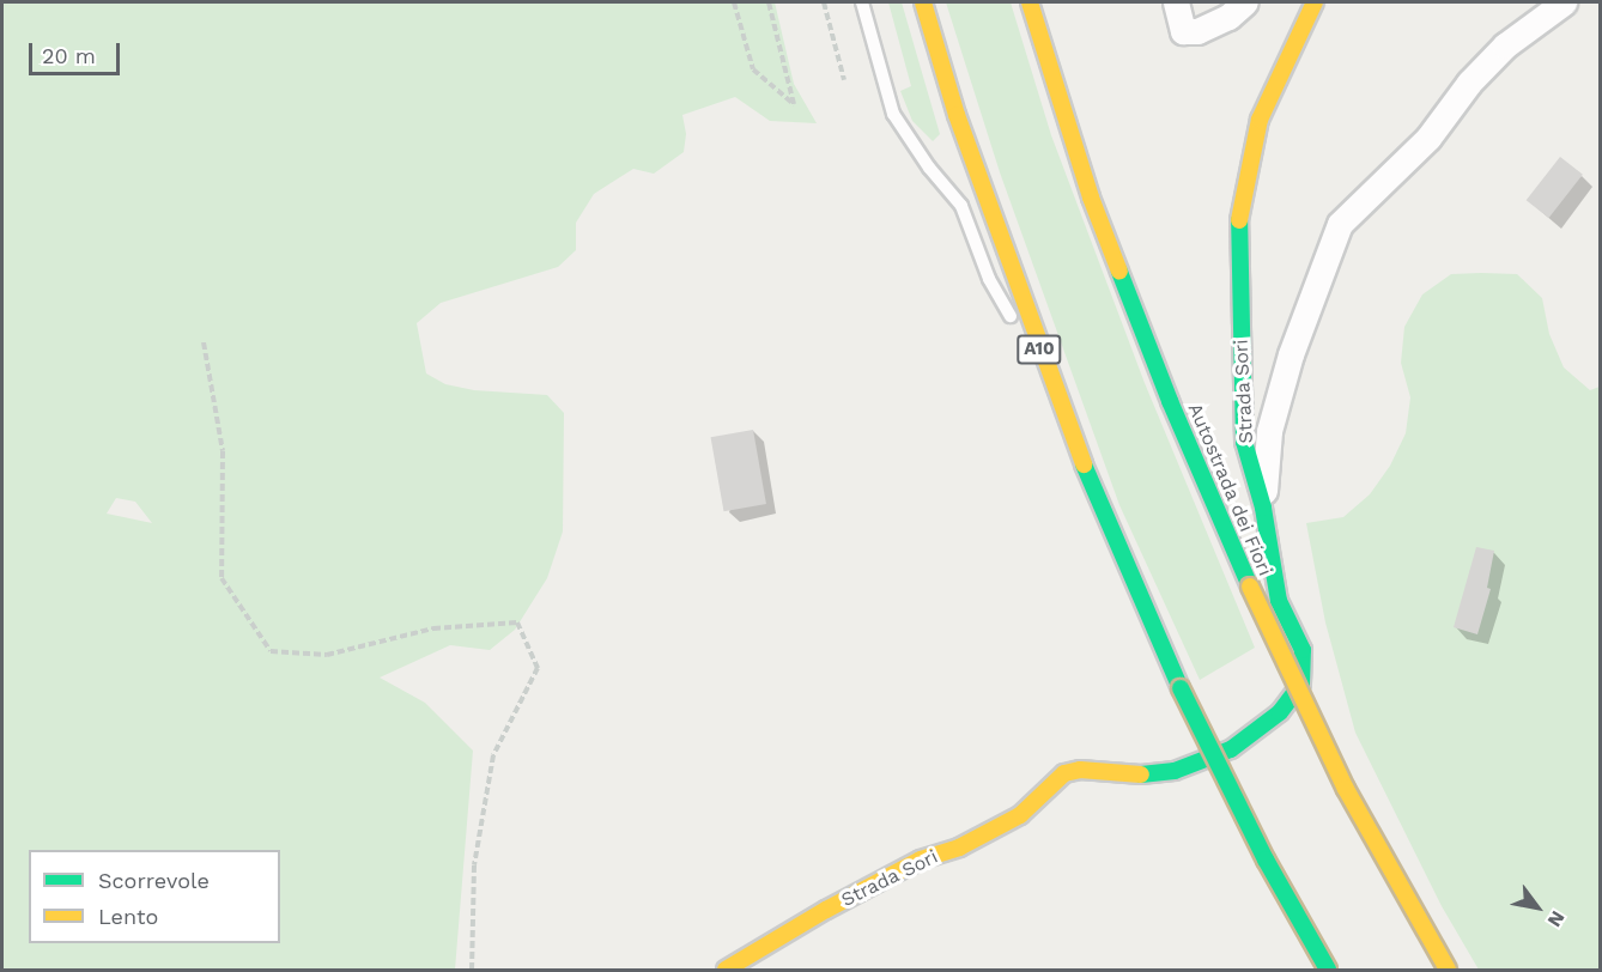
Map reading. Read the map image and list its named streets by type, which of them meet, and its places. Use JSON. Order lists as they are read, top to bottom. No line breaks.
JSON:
{"streets":{"main road":["A10","Strada Sori","Autostrada dei Fiori"]},"legend":["Scorrevole","Lento"],"scale_bar":"20 m","north":"bottom right"}
